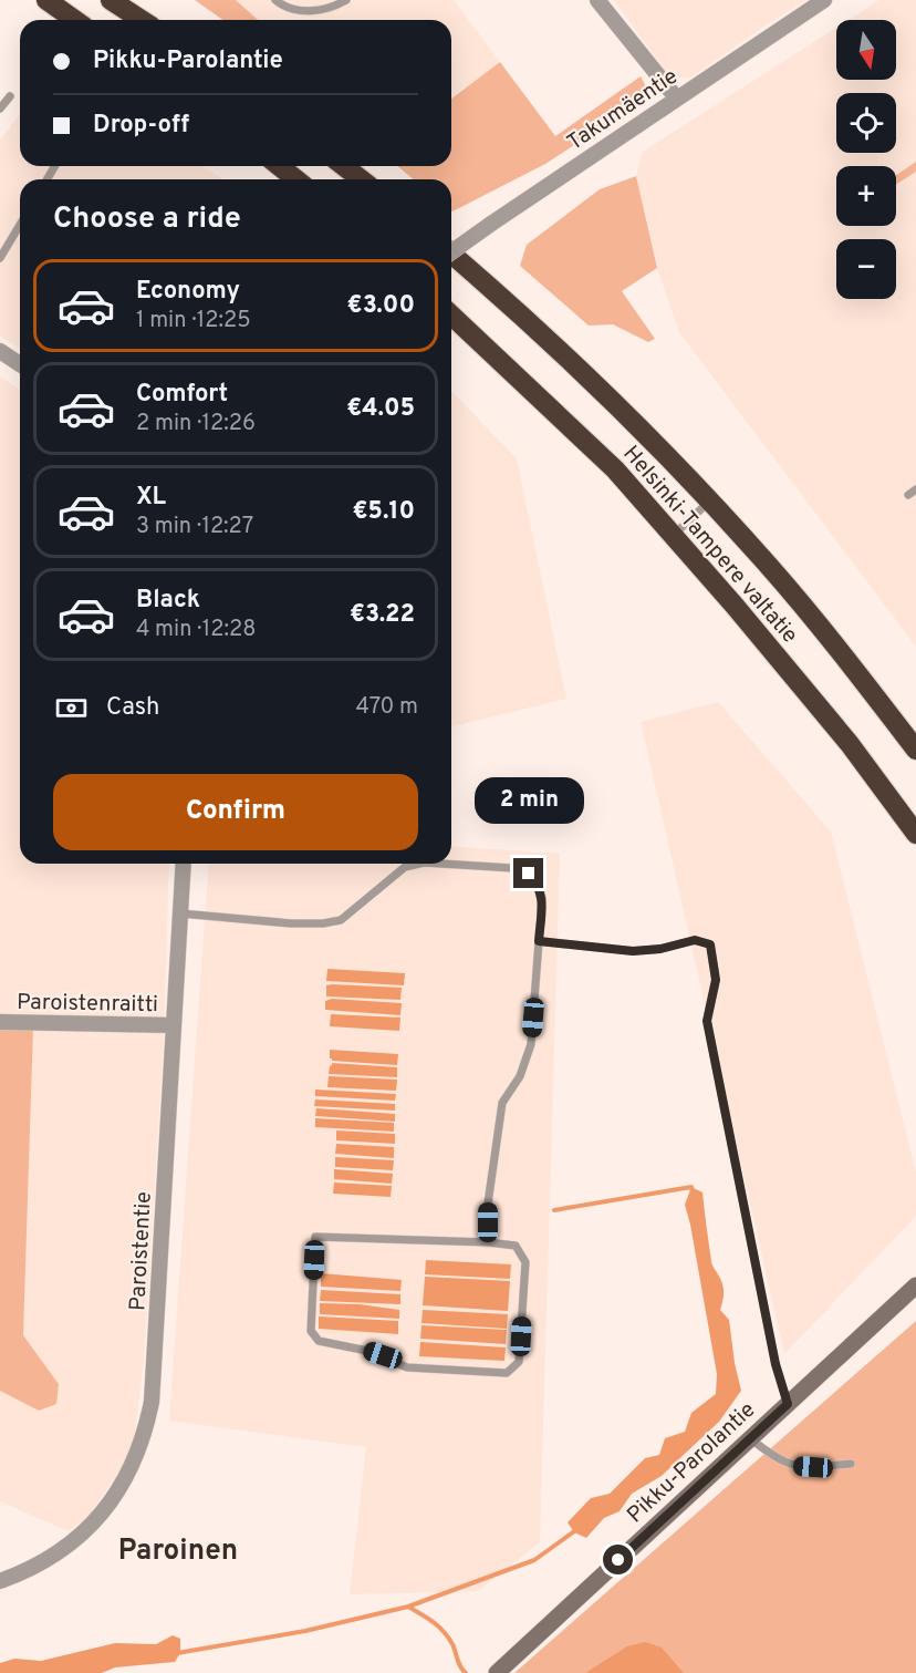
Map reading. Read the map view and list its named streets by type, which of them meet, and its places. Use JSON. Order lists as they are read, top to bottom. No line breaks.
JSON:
{"streets":{"highway":["Helsinki-Tampere valtatie"],"main road":["Pikku-Parolantie"],"street":["Takumäentie","Paroistenraitti","Paroistentie"]},"crossings":[["Paroistenraitti","Paroistentie"]],"districts":["Paroinen"],"north":"bottom","page":{"map_buttons":["+","−"],"banner":["Pikku-Parolantie","Drop-off"],"heading":"Choose a ride","list":[{"name":"Economy","note":"1 min · 12:25","value":"€3.00"},{"name":"Comfort","note":"2 min · 12:26","value":"€4.05"},{"name":"XL","note":"3 min · 12:27","value":"€5.10"},{"name":"Black","note":"4 min · 12:28","value":"€3.22"}],"pay":["Cash","470 m"],"buttons":"Confirm","bubble":"2 min"}}
